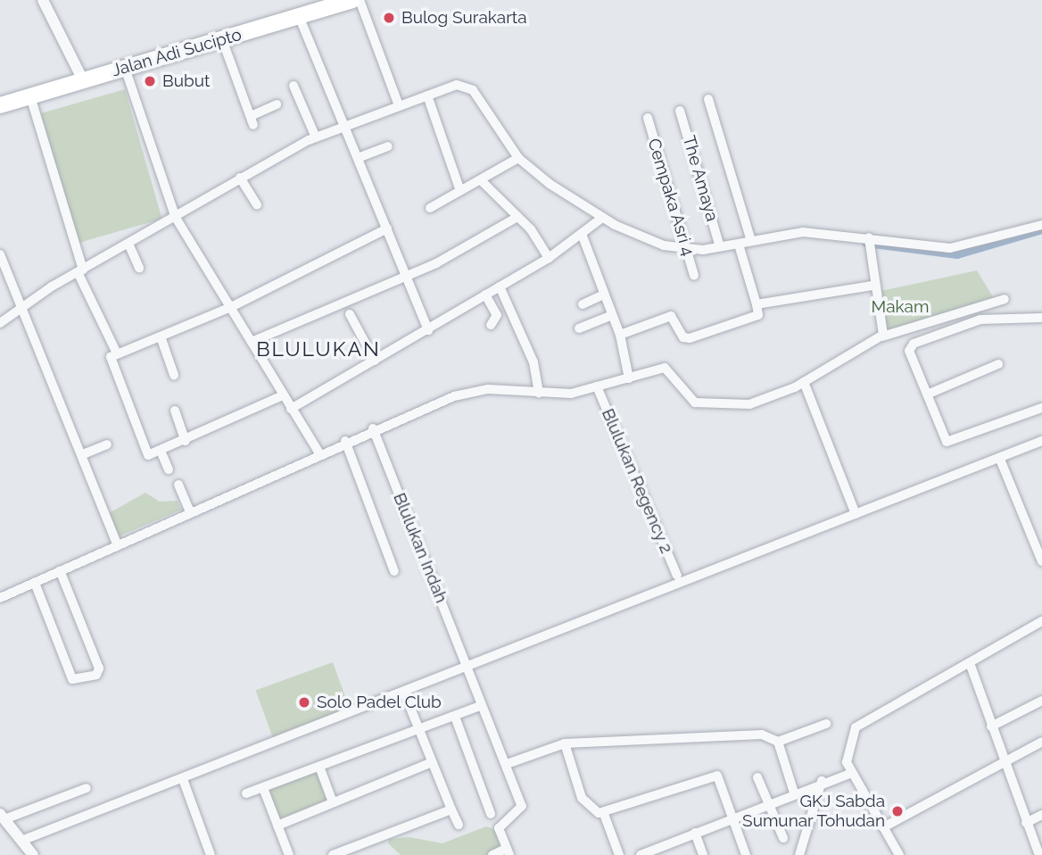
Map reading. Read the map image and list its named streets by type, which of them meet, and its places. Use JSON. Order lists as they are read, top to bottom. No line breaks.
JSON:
{"streets":{"highway":["Jalan Adi Sucipto"],"street":["The Amaya","Cempaka Asri 4","Blulukan Regency 2","Blulukan Indah"]},"districts":["BLULUKAN"],"parks":["Makam"],"places":["Bulog Surakarta","Bubut","Solo Padel Club","GKJ Sabda Sumunar Tohudan"]}
